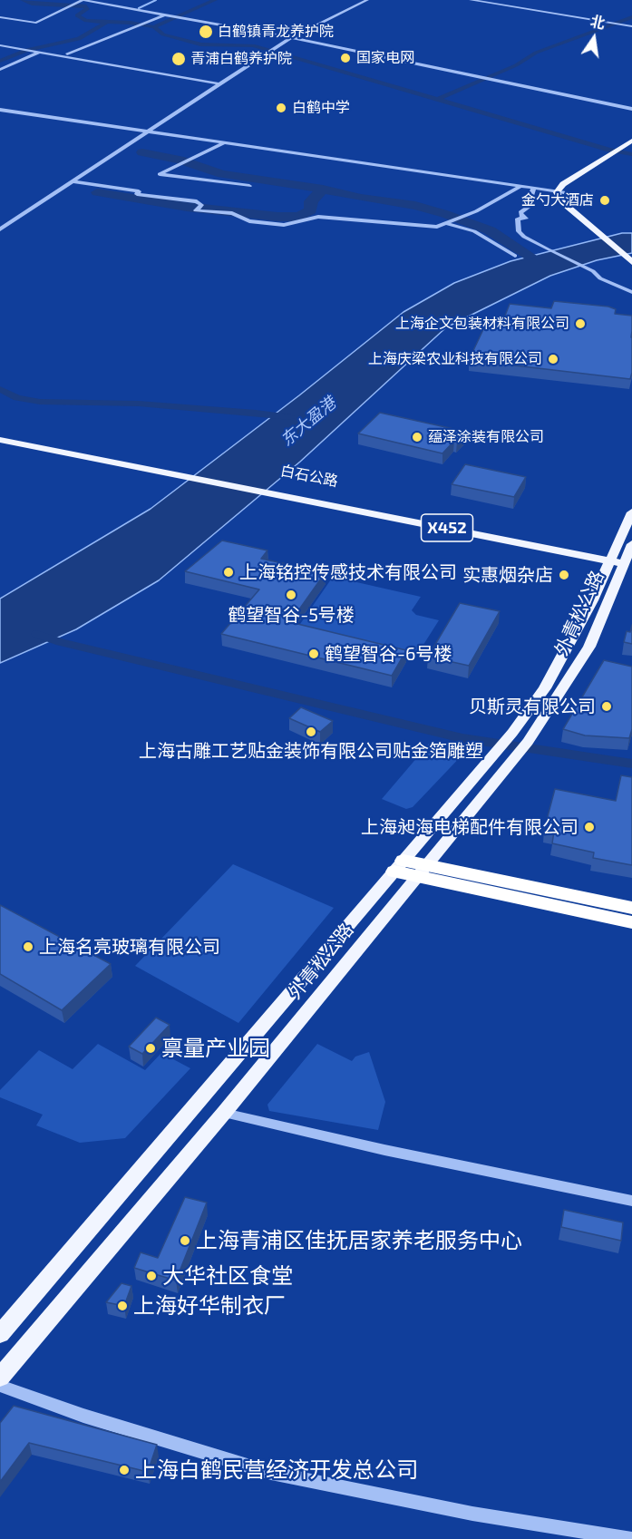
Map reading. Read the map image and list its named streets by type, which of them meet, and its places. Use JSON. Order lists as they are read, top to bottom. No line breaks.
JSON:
{"streets":{"main road":["白石公路","X452","外青松公路"]},"crossings":[["白石公路","外青松公路"]],"water":["东大盈港"],"places":["白鹤镇青龙养护院","国家电网","青浦白鹤养护院","白鹤中学","金勺大酒店","上海企文包装材料有限公司","上海庆梁农业科技有限公司","蕴泽涂装有限公司","上海铭控传感技术有限公司","实惠烟杂店","鹤望智谷-5号楼","鹤望智谷-6号楼","贝斯灵有限公司","上海古雕工艺贴金装饰有限公司贴金箔雕塑","上海昶海电梯配件有限公司","上海名亮玻璃有限公司","禀量产业园","上海青浦区佳抚居家养老服务中心","大华社区食堂","上海好华制衣厂","上海白鹤民营经济开发总公司"],"north":"top"}
